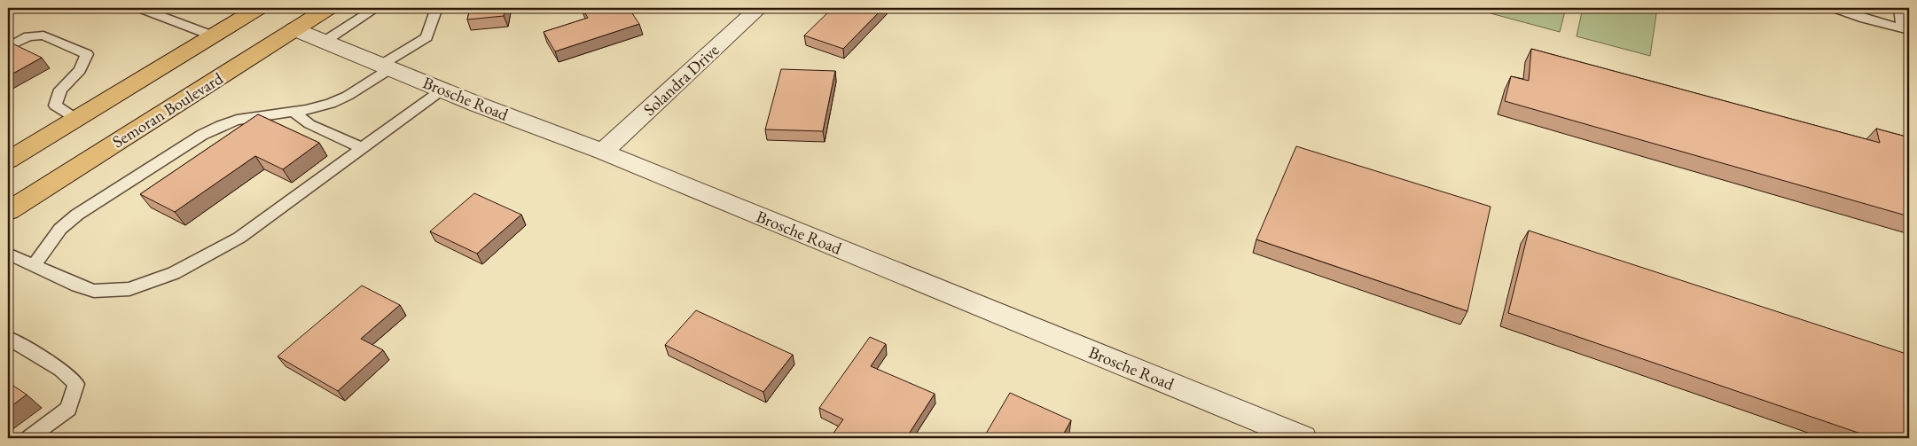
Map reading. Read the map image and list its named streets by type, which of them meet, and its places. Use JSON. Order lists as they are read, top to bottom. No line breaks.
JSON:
{"streets":{"main road":["Semoran Boulevard"],"street":["Solandra Drive","Brosche Road"]},"crossings":[["Solandra Drive","Brosche Road"],["Brosche Road","Semoran Boulevard"]]}
